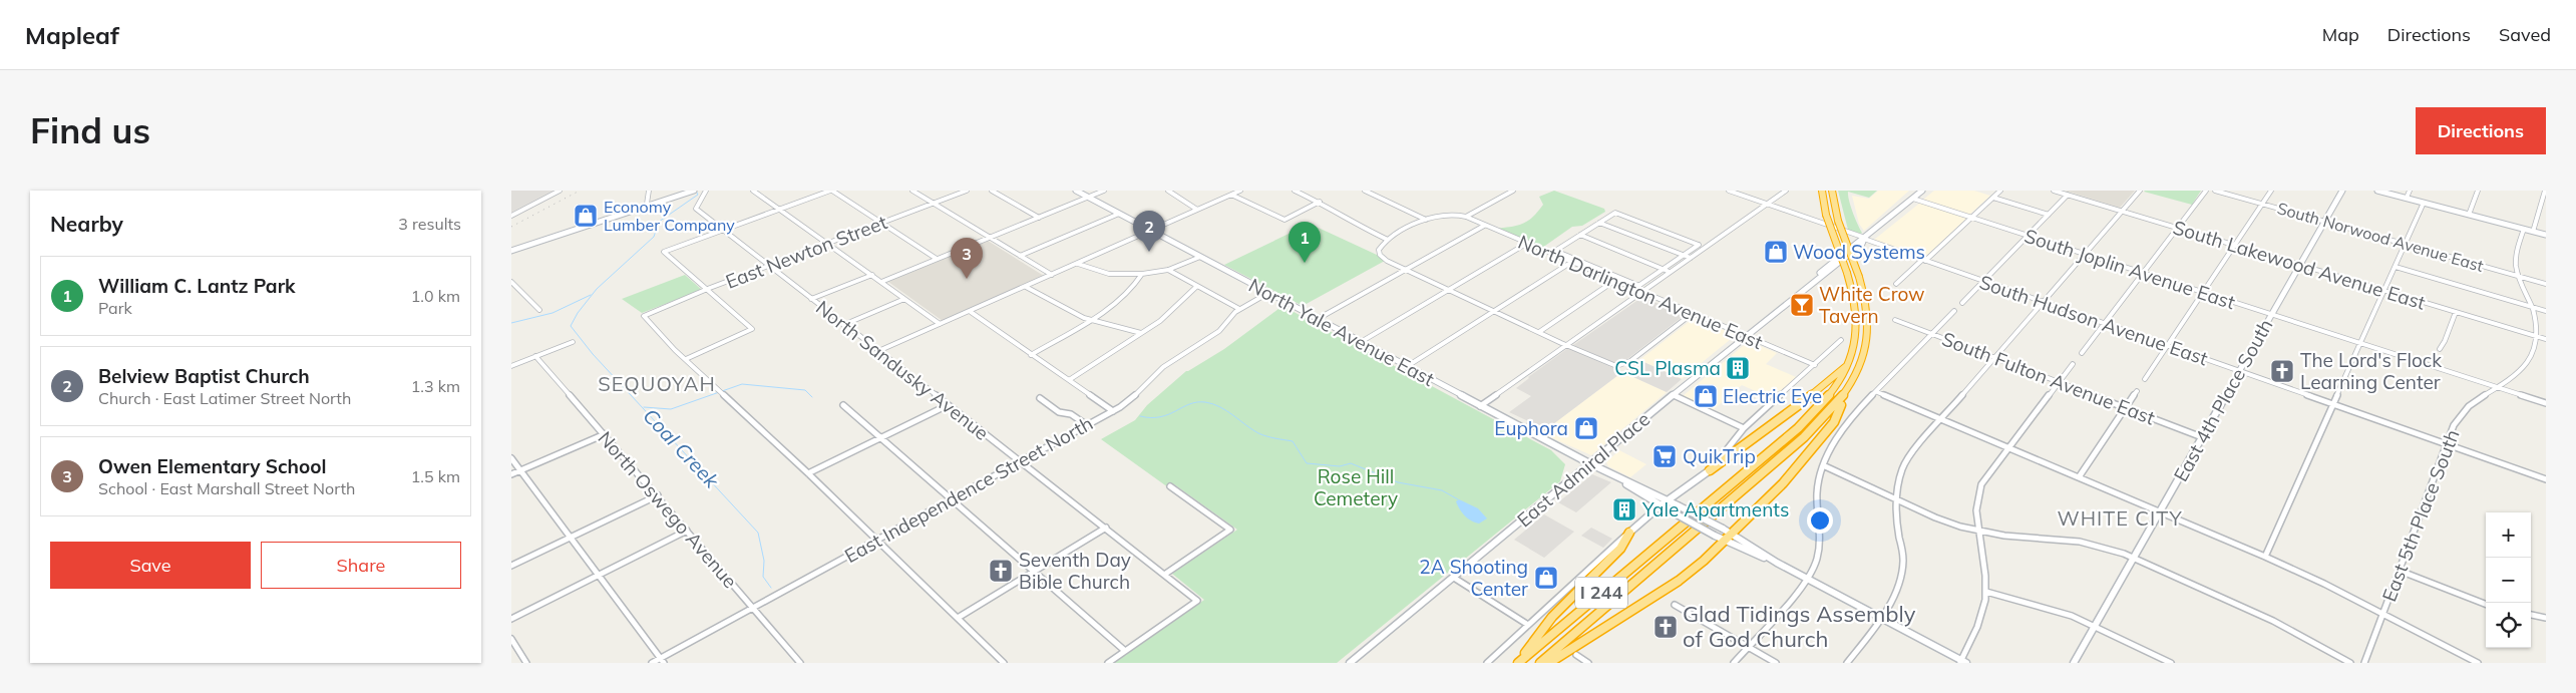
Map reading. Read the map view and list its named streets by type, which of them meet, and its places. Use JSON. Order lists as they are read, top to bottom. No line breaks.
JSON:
{"streets":{"highway":["I 244"],"main road":["North Yale Avenue East","East 4th Place South","East Admiral Place"],"street":["South Norwood Avenue East","East Newton Street","South Lakewood Avenue East","South Joplin Avenue East","North Darlington Avenue East","South Hudson Avenue East","North Sandusky Avenue","South Fulton Avenue East","East Independence Street North","North Oswego Avenue","East 5th Place South"]},"crossings":[["South Norwood Avenue East","East 4th Place South"],["East Newton Street","North Sandusky Avenue"],["South Lakewood Avenue East","East 4th Place South"],["South Lakewood Avenue East","East 5th Place South"],["South Joplin Avenue East","East 4th Place South"],["South Joplin Avenue East","East 5th Place South"],["North Darlington Avenue East","East Admiral Place"],["South Hudson Avenue East","East 4th Place South"],["South Hudson Avenue East","East Admiral Place"],["South Hudson Avenue East","East 5th Place South"],["North Yale Avenue East","East Admiral Place"],["North Yale Avenue East","East Independence Street North"],["North Sandusky Avenue","East Independence Street North"],["South Fulton Avenue East","East 4th Place South"],["East Independence Street North","North Oswego Avenue"]],"districts":["SEQUOYAH","WHITE CITY"],"water":["Coal Creek"],"parks":["Rose Hill Cemetery"],"places":{"shop":["Economy Lumber Company","Wood Systems","Electric Eye","Euphora","2A Shooting Center"],"bar":["White Crow Tavern"],"building":["CSL Plasma","Yale Apartments"],"church":["The Lord's Flock Learning Center","Seventh Day Bible Church","Glad Tidings Assembly of God Church"],"supermarket":["QuikTrip"]},"page":{"header":"Mapleaf","nav":["Map","Directions","Saved"],"buttons":["Directions",["Save","Share"]],"title":"Find us","heading":["Nearby","3 results"],"pins":["2","1","3"],"list":[{"mark":"1","name":"William C. Lantz Park","note":"Park","value":"1.0 km"},{"mark":"2","name":"Belview Baptist Church","note":"Church · East Latimer Street North","value":"1.3 km"},{"mark":"3","name":"Owen Elementary School","note":"School · East Marshall Street North","value":"1.5 km"}],"map_buttons":["+","−"]}}
